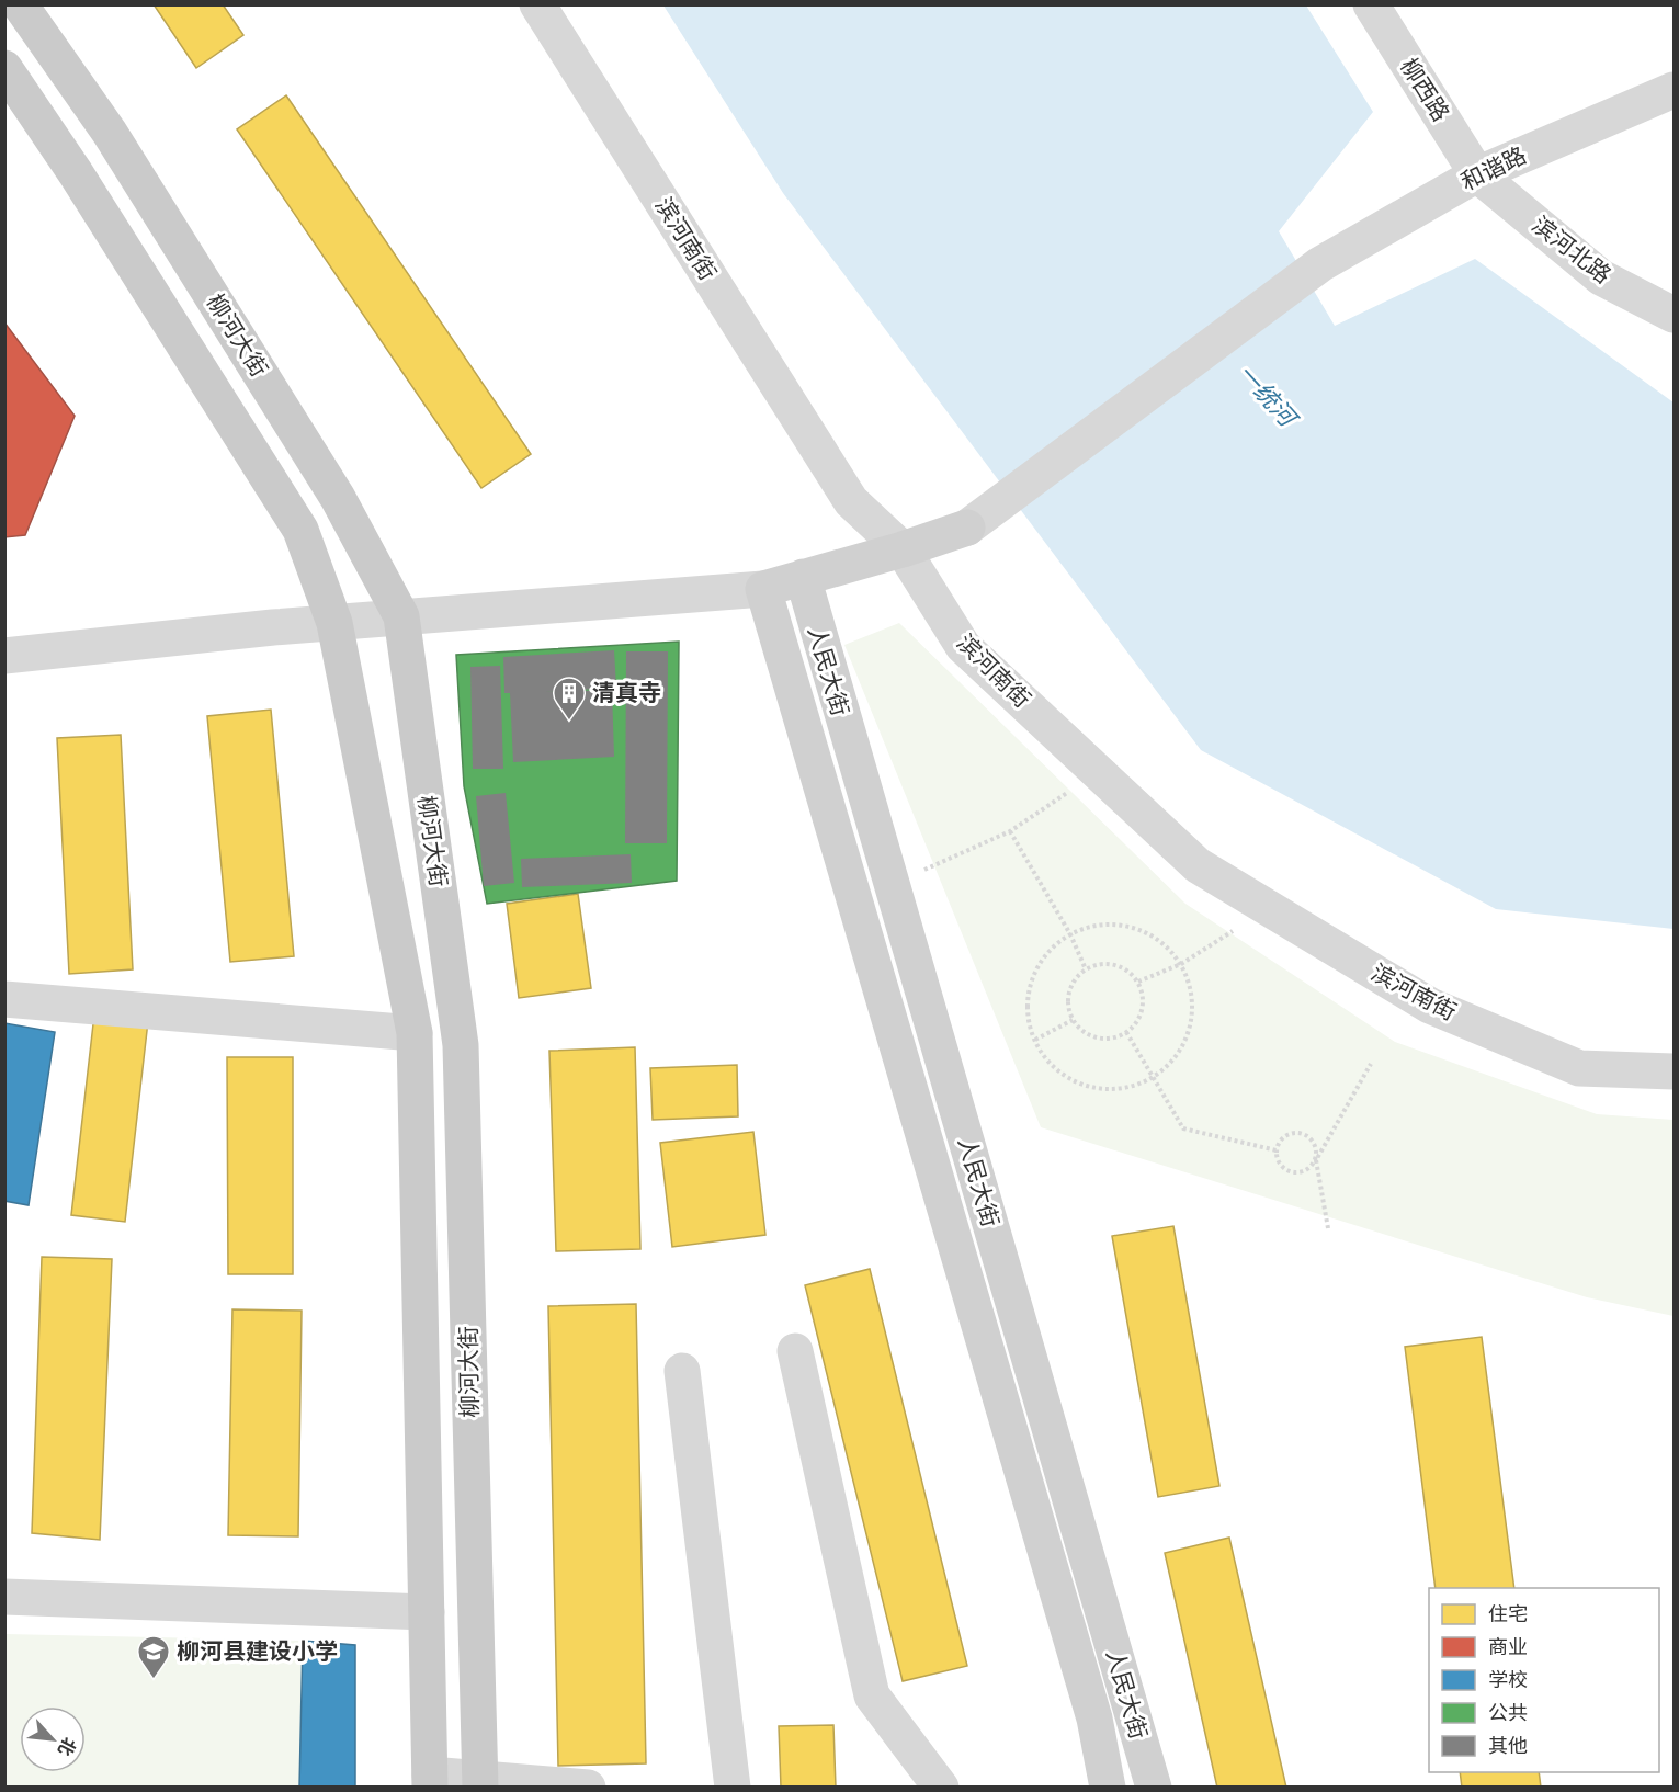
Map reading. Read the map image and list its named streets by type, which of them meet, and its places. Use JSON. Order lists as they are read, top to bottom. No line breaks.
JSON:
{"streets":{"main road":["柳河大街"],"street":["柳西路","和谐路","滨河南街","滨河北路","人民大街"]},"crossings":[["柳西路","和谐路"],["柳西路","滨河北路"],["和谐路","滨河南街"],["和谐路","滨河北路"]],"water":["一统河"],"places":{"building":["清真寺"],"school or university":["柳河县建设小学"]},"legend":["住宅","商业","学校","公共","其他"],"north":"bottom right"}
